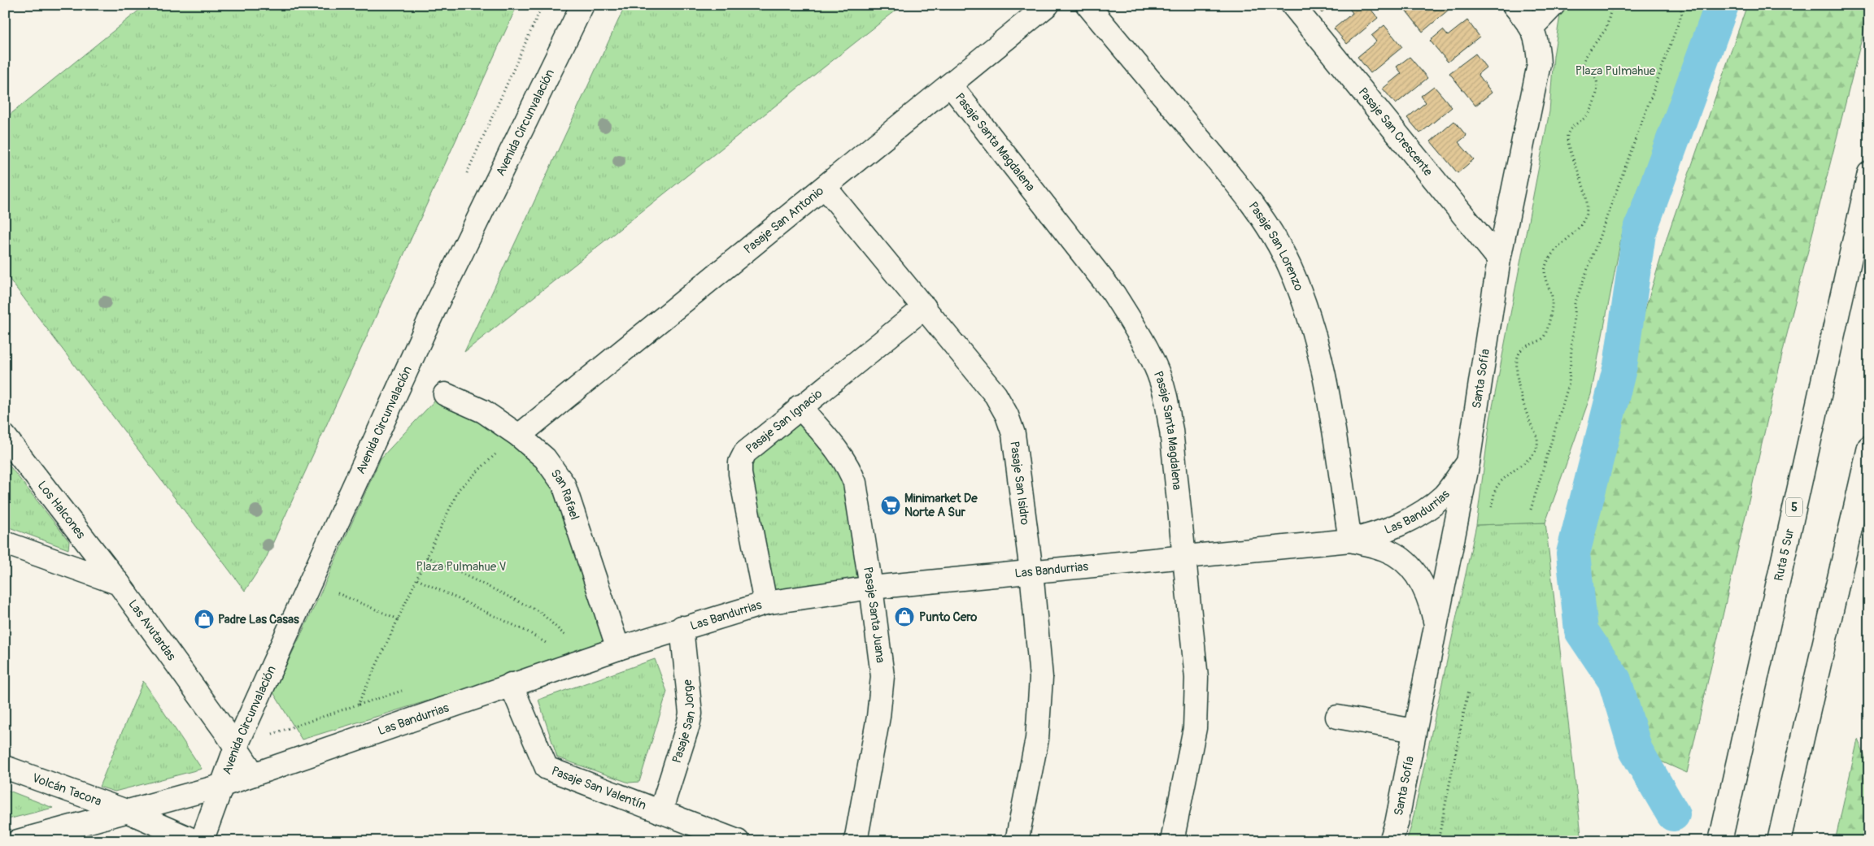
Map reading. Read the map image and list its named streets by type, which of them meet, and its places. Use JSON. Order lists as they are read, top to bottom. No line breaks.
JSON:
{"streets":{"main road":["Avenida Circunvalación","Pasaje San Crescente","Pasaje Santa Magdalena","Pasaje San Antonio","Pasaje San Lorenzo","Santa Sofía","Pasaje San Ignacio","Pasaje San Isidro","San Rafael","5","Los Halcones","Las Bandurrias","Ruta 5 Sur","Pasaje Santa Juana","Las Avutardas","Pasaje San Jorge","Pasaje San Valentín","Volcán Tacora"]},"crossings":[["Avenida Circunvalación","Las Bandurrias"],["Avenida Circunvalación","Las Avutardas"],["Pasaje San Crescente","Santa Sofía"],["Pasaje Santa Magdalena","Pasaje San Antonio"],["Pasaje Santa Magdalena","Las Bandurrias"],["Pasaje San Antonio","Pasaje San Isidro"],["Pasaje San Antonio","San Rafael"],["Pasaje San Lorenzo","Las Bandurrias"],["Santa Sofía","Las Bandurrias"],["Pasaje San Ignacio","Pasaje San Isidro"],["Pasaje San Ignacio","Las Bandurrias"],["Pasaje San Ignacio","Pasaje Santa Juana"],["Pasaje San Isidro","Las Bandurrias"],["San Rafael","Las Bandurrias"],["Los Halcones","Las Avutardas"],["Las Bandurrias","Pasaje Santa Juana"],["Las Bandurrias","Las Avutardas"],["Las Bandurrias","Pasaje San Jorge"],["Las Bandurrias","Pasaje San Valentín"],["Las Bandurrias","Volcán Tacora"],["Pasaje San Jorge","Pasaje San Valentín"]],"parks":["Plaza Pulmahue","Plaza Pulmahue V"],"places":{"supermarket":["Minimarket De Norte A Sur"],"shop":["Punto Cero","Padre Las Casas"]}}
